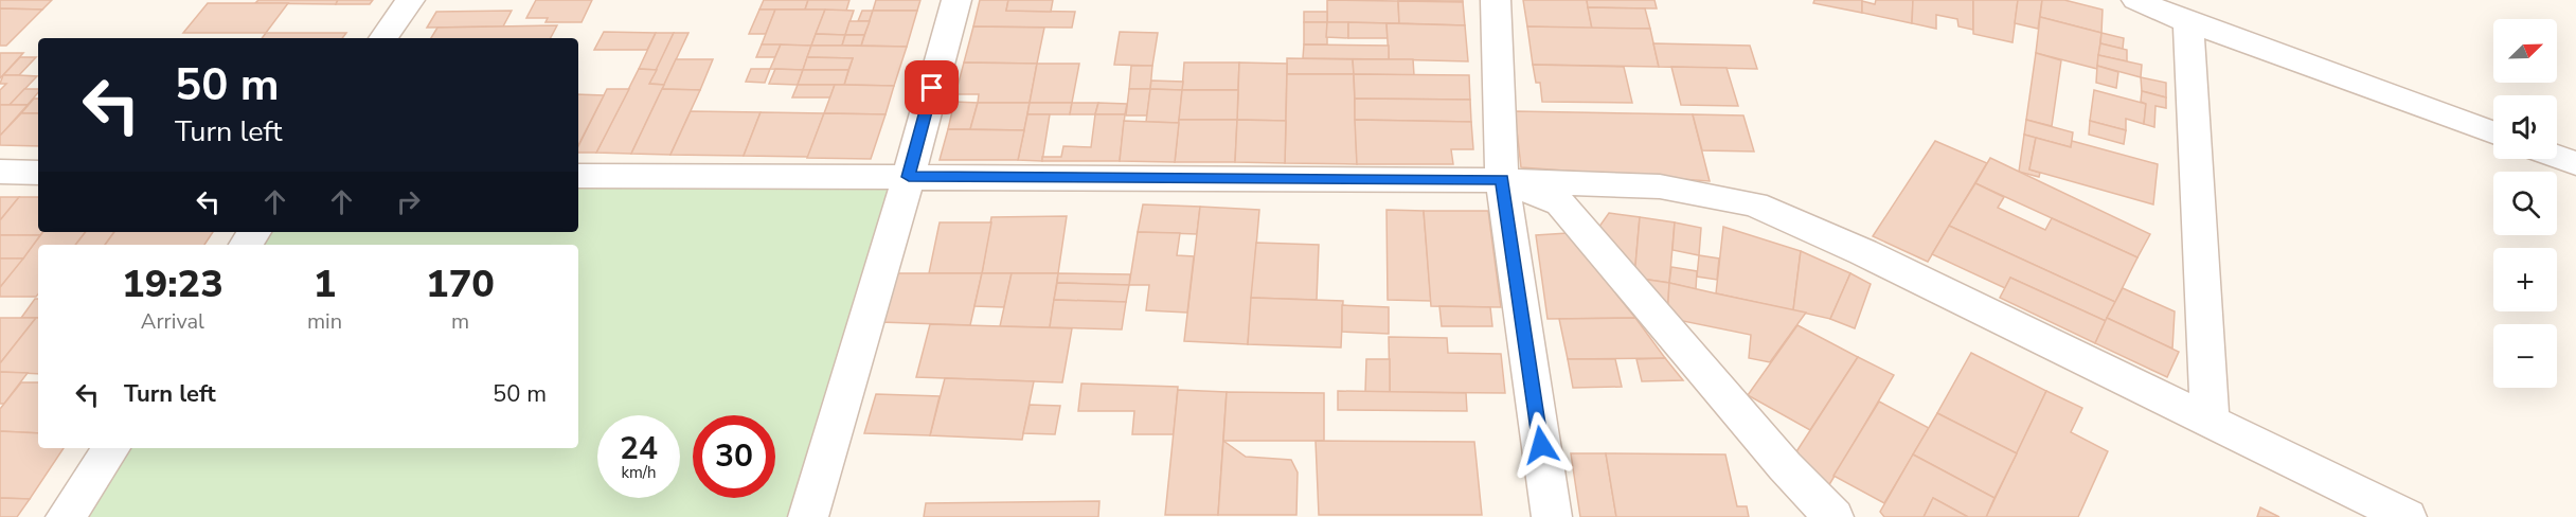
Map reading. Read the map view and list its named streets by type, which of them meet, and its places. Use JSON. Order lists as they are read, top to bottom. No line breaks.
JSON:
{"north":"top right","page":{"map_buttons":["+","−"],"turn":["50 m","Turn left"],"eta":["19:23","Arrival","1","min","170","m"],"list":[{"name":"Turn left","value":"50 m"}],"speed":"24 km/h","limit":"30"}}
